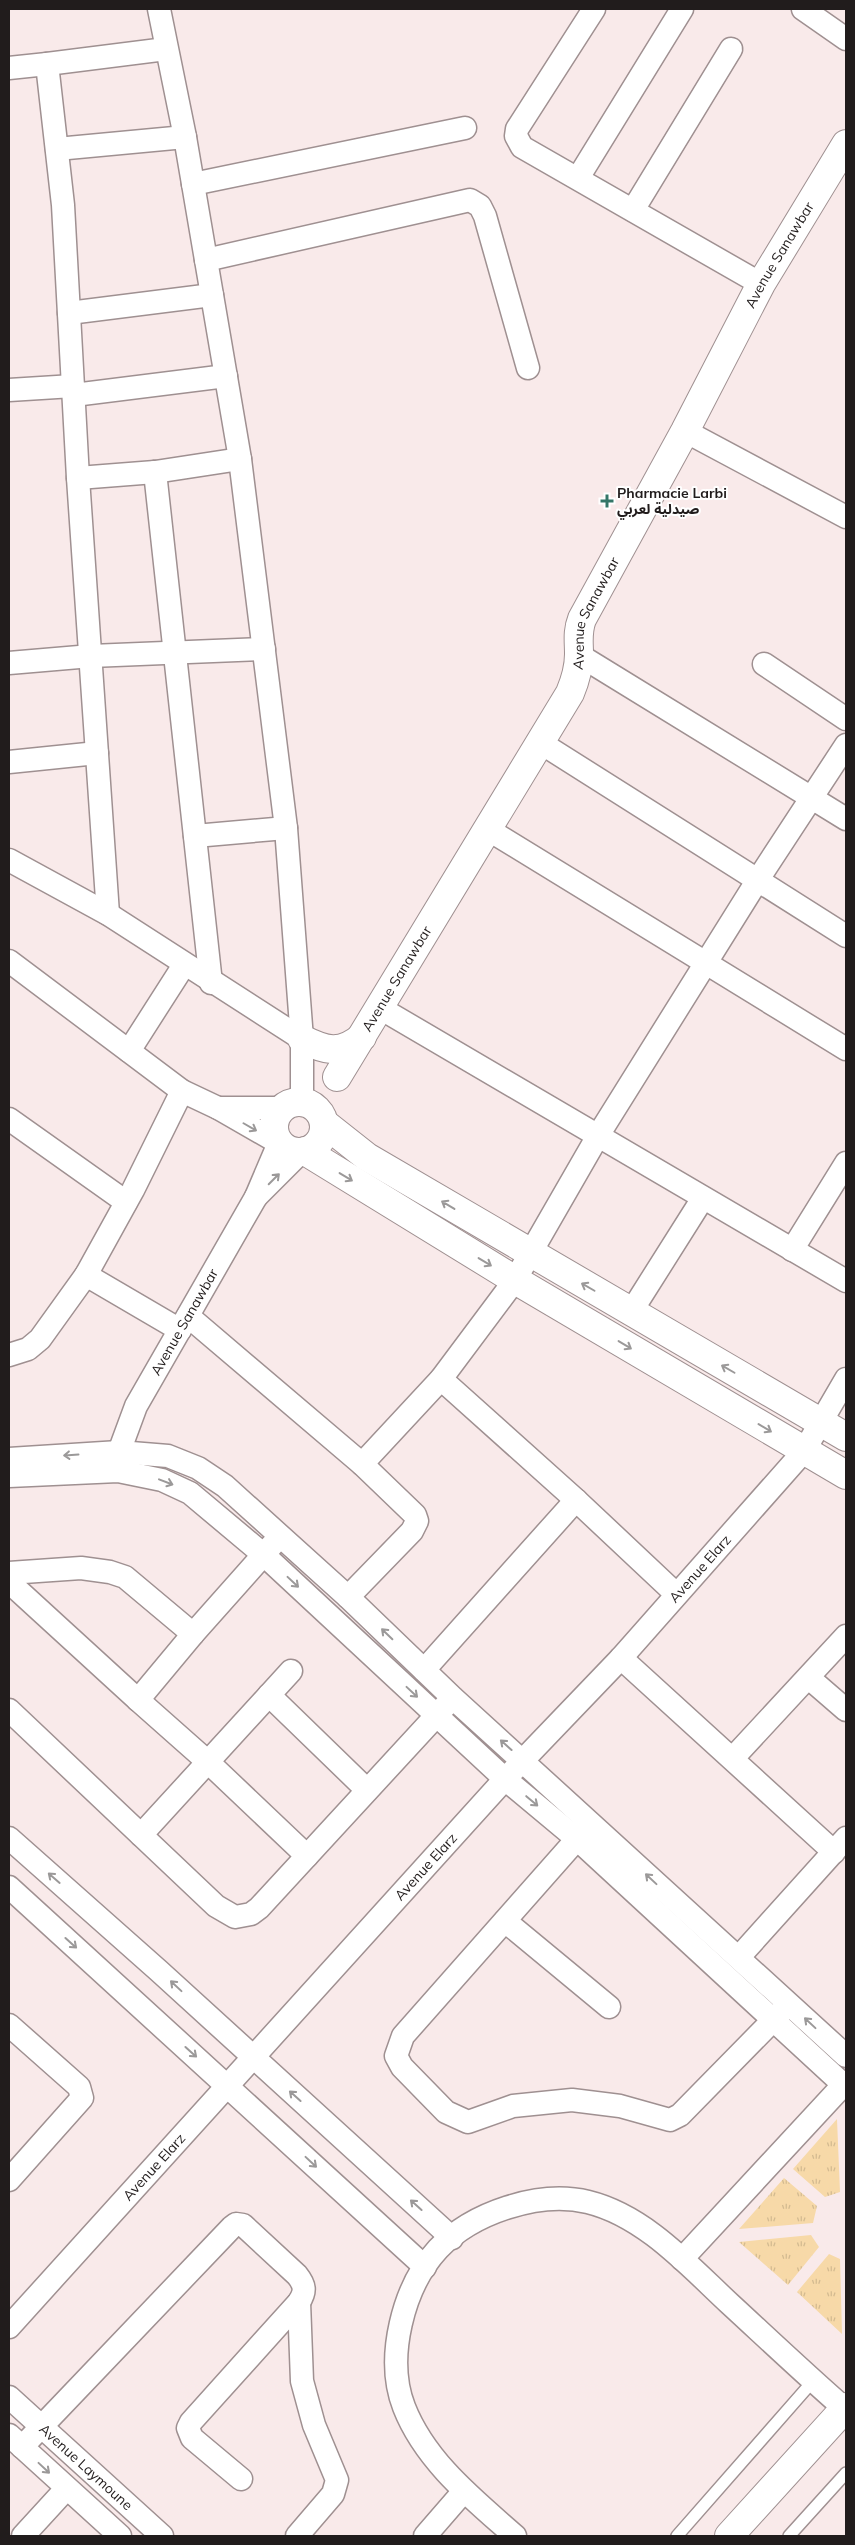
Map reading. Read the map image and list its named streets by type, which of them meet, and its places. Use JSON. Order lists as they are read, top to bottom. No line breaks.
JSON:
{"streets":{"street":["Avenue Sanawbar","Avenue Elarz","Avenue Laymoune"]},"places":{"health":["Pharmacie Larbi صيدلية لعربي"]}}
